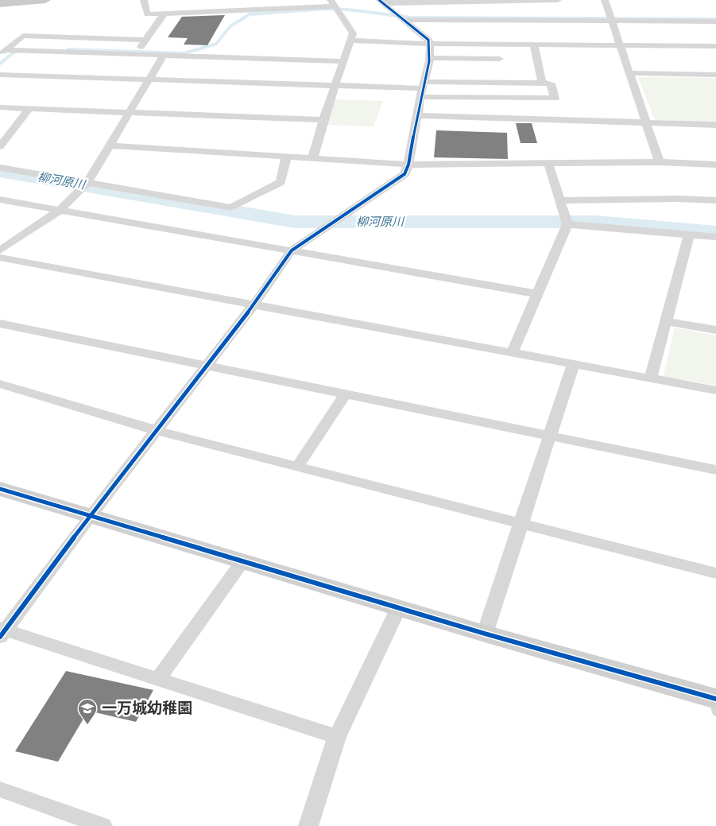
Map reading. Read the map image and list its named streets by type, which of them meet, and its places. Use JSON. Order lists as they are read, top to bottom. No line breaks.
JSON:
{"water":["柳河原川"],"places":{"school or university":["一万城幼稚園"]}}
